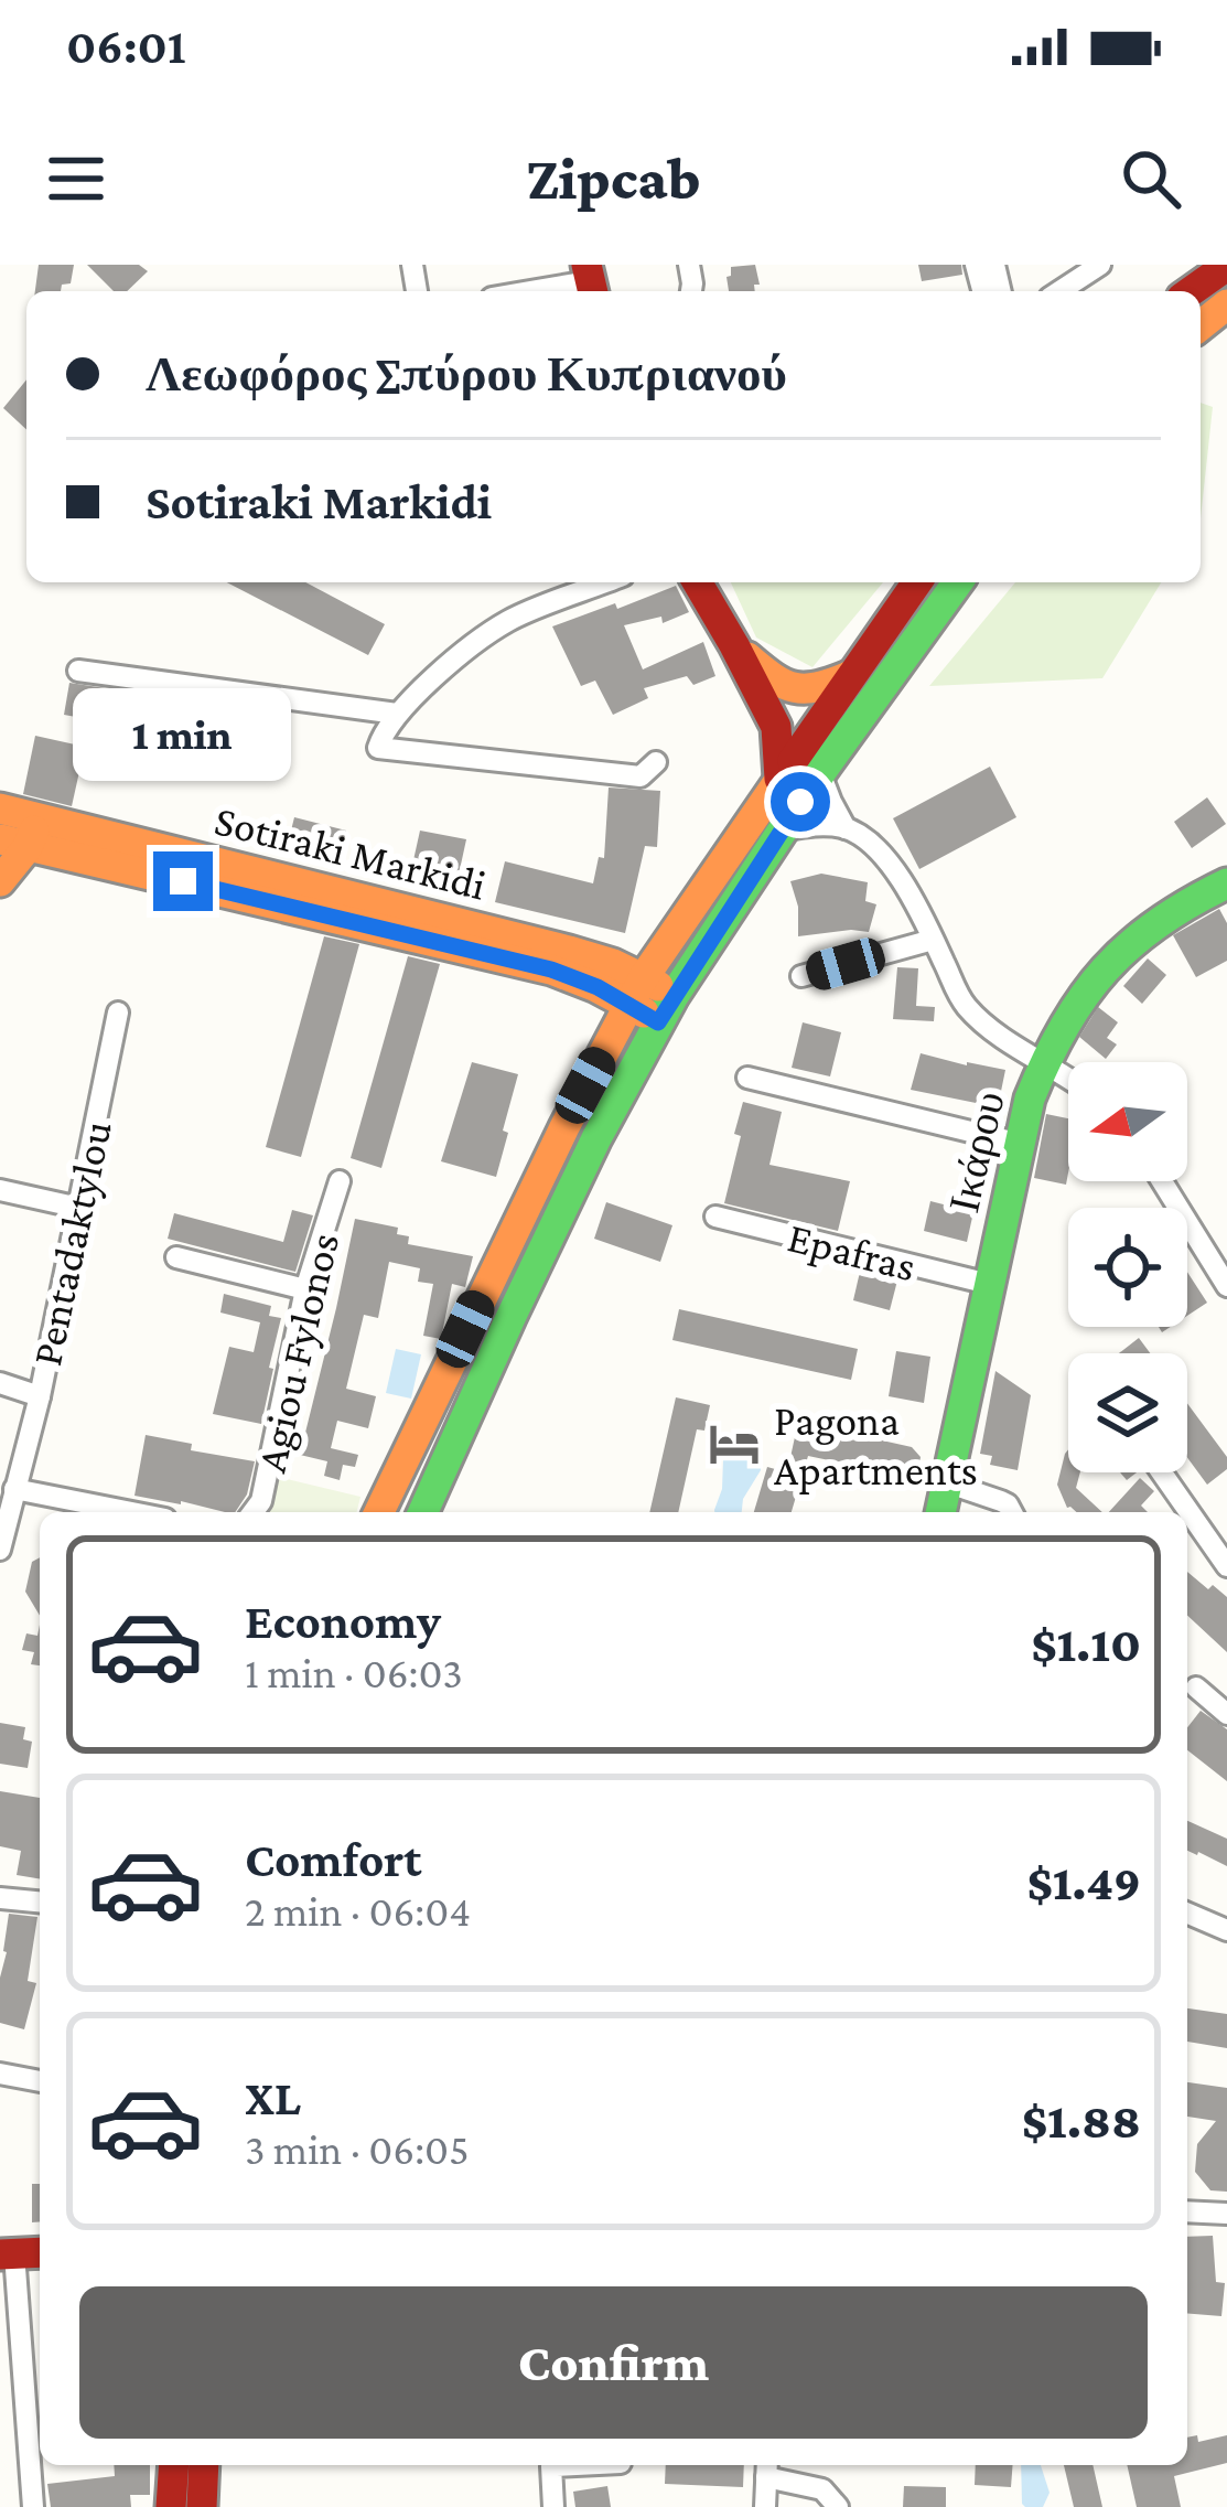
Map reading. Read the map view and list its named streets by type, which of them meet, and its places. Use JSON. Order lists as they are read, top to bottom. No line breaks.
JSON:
{"streets":{"main road":["Sotiraki Markidi","Ικάρου"],"street":["Pentadaktylou","Epafras","Agiou Fylonos"]},"crossings":[["Ικάρου","Epafras"]],"places":{"hotel":["Pagona Apartments"]},"north":"left","page":{"status":"06:01","header":"Zipcab","banner":["Λεωφόρος Σπύρου Κυπριανού","Sotiraki Markidi"],"bubble":"1 min","list":[{"name":"Economy","note":"1 min · 06:03","value":"$1.10"},{"name":"Comfort","note":"2 min · 06:04","value":"$1.49"},{"name":"XL","note":"3 min · 06:05","value":"$1.88"}],"buttons":"Confirm"}}
